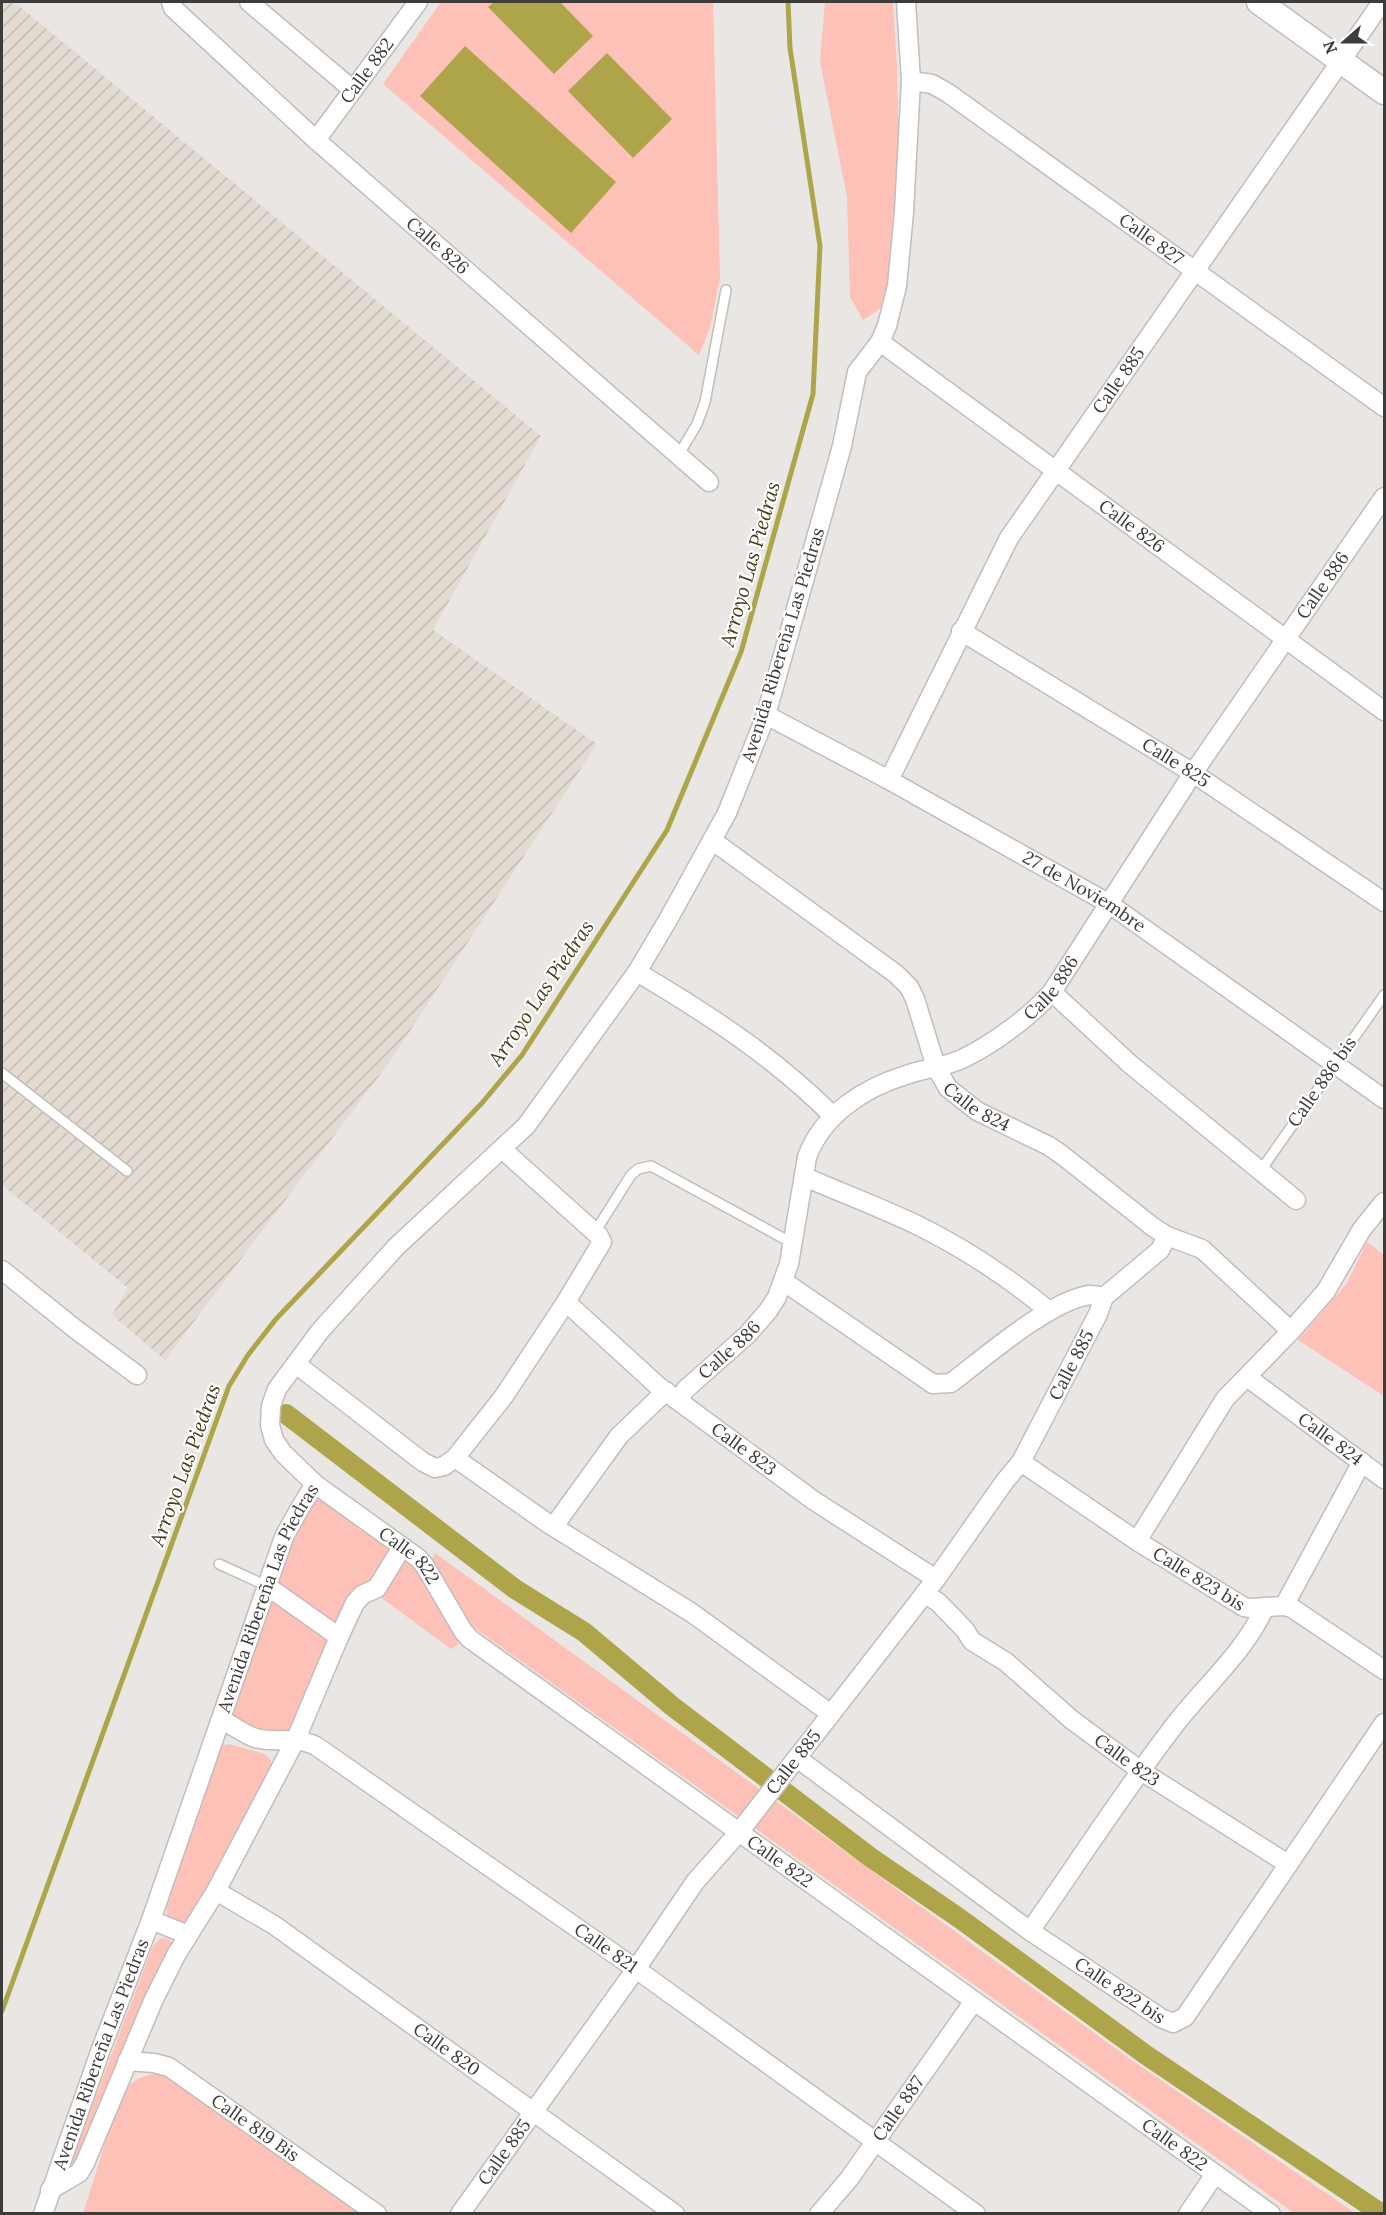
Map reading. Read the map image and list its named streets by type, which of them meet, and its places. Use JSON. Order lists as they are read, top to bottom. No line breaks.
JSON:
{"streets":{"street":["Calle 882","Calle 827","Calle 826","Calle 885","Calle 886","Avenida Ribereña Las Piedras","Calle 825","27 de Noviembre","Calle 824","Calle 823","Calle 822","Calle 823 bis","Calle 821","Calle 822 bis","Calle 820","Calle 887","Calle 819 Bis"],"lane":["Calle 886 bis"]},"crossings":[["Calle 882","Calle 826"],["Calle 827","Calle 885"],["Calle 827","Avenida Ribereña Las Piedras"],["Calle 826","Calle 885"],["Calle 826","Calle 886"],["Calle 826","Avenida Ribereña Las Piedras"],["Calle 885","Calle 825"],["Calle 885","27 de Noviembre"],["Calle 885","Calle 823"],["Calle 885","Calle 822"],["Calle 885","Calle 823 bis"],["Calle 885","Calle 821"],["Calle 885","Calle 822 bis"],["Calle 885","Calle 820"],["Calle 886","Calle 825"],["Calle 886","27 de Noviembre"],["Calle 886","Calle 824"],["Calle 886","Calle 823"],["Avenida Ribereña Las Piedras","27 de Noviembre"],["Avenida Ribereña Las Piedras","Calle 824"],["Avenida Ribereña Las Piedras","Calle 822"],["Avenida Ribereña Las Piedras","Calle 821"],["Avenida Ribereña Las Piedras","Calle 820"],["Avenida Ribereña Las Piedras","Calle 819 Bis"],["27 de Noviembre","Calle 886 bis"],["Calle 823","Calle 822 bis"],["Calle 822","Calle 887"],["Calle 821","Calle 887"]],"water":["Arroyo Las Piedras"],"north":"left"}
